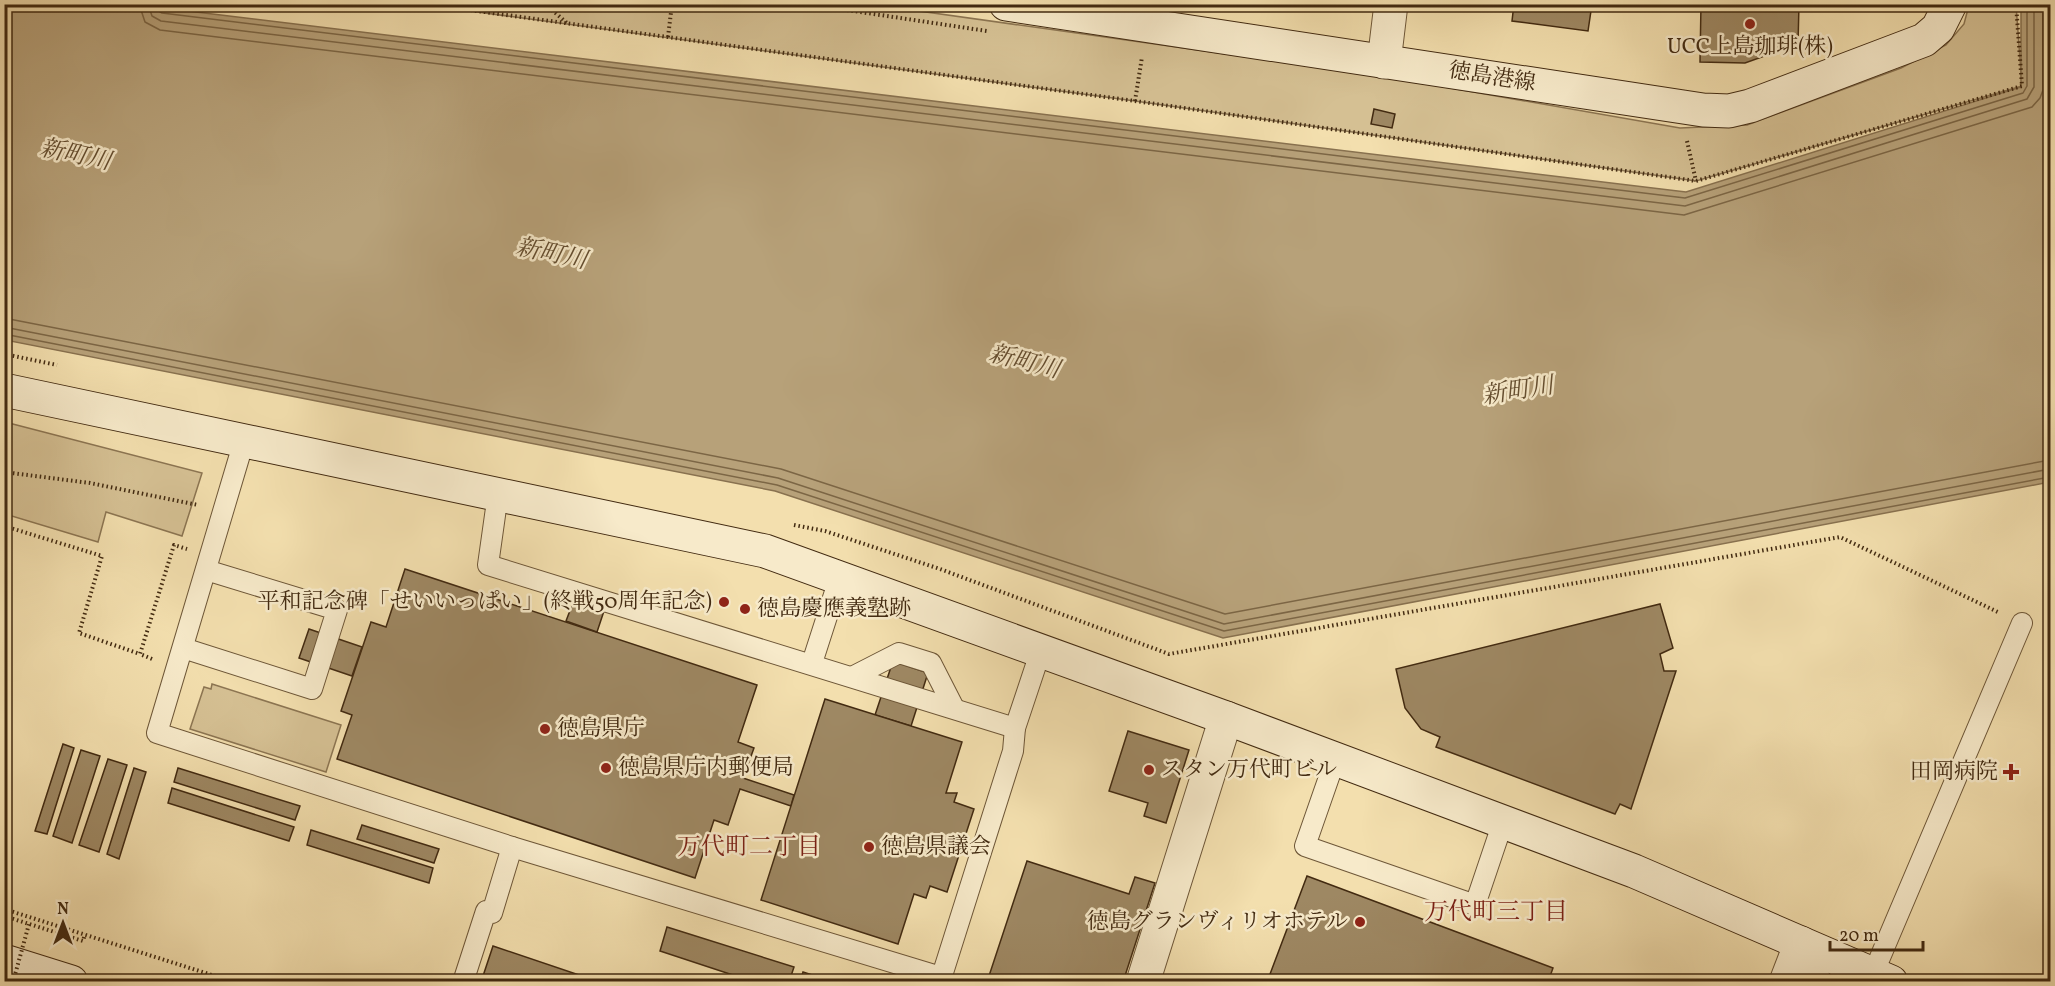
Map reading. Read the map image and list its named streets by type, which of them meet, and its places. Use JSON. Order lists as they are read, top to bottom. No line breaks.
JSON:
{"streets":{"street":["徳島港線"]},"districts":["万代町二丁目","万代町三丁目"],"water":["新町川"],"places":{"other":["UCC上島珈琲(株)","平和記念碑「せいいっぱい」(終戦50周年記念)","徳島慶應義塾跡","徳島県庁","徳島県庁内郵便局","スタン万代町ビル","徳島県議会","徳島グランヴィリオホテル"],"health":["田岡病院"]},"scale_bar":"20 m","north":"top"}
